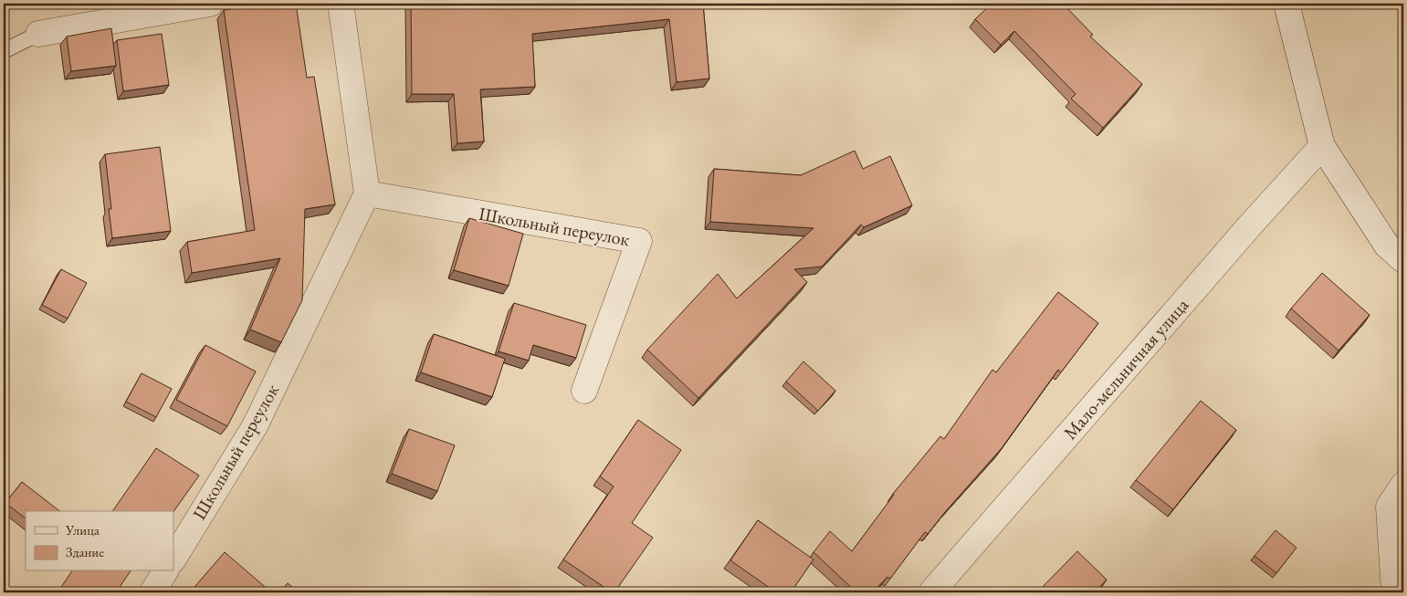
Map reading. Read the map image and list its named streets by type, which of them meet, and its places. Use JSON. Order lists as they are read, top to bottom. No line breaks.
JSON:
{"streets":{"street":["Школьный переулок","Мало-мельничная улица"]},"legend":["Улица","Здание"]}
